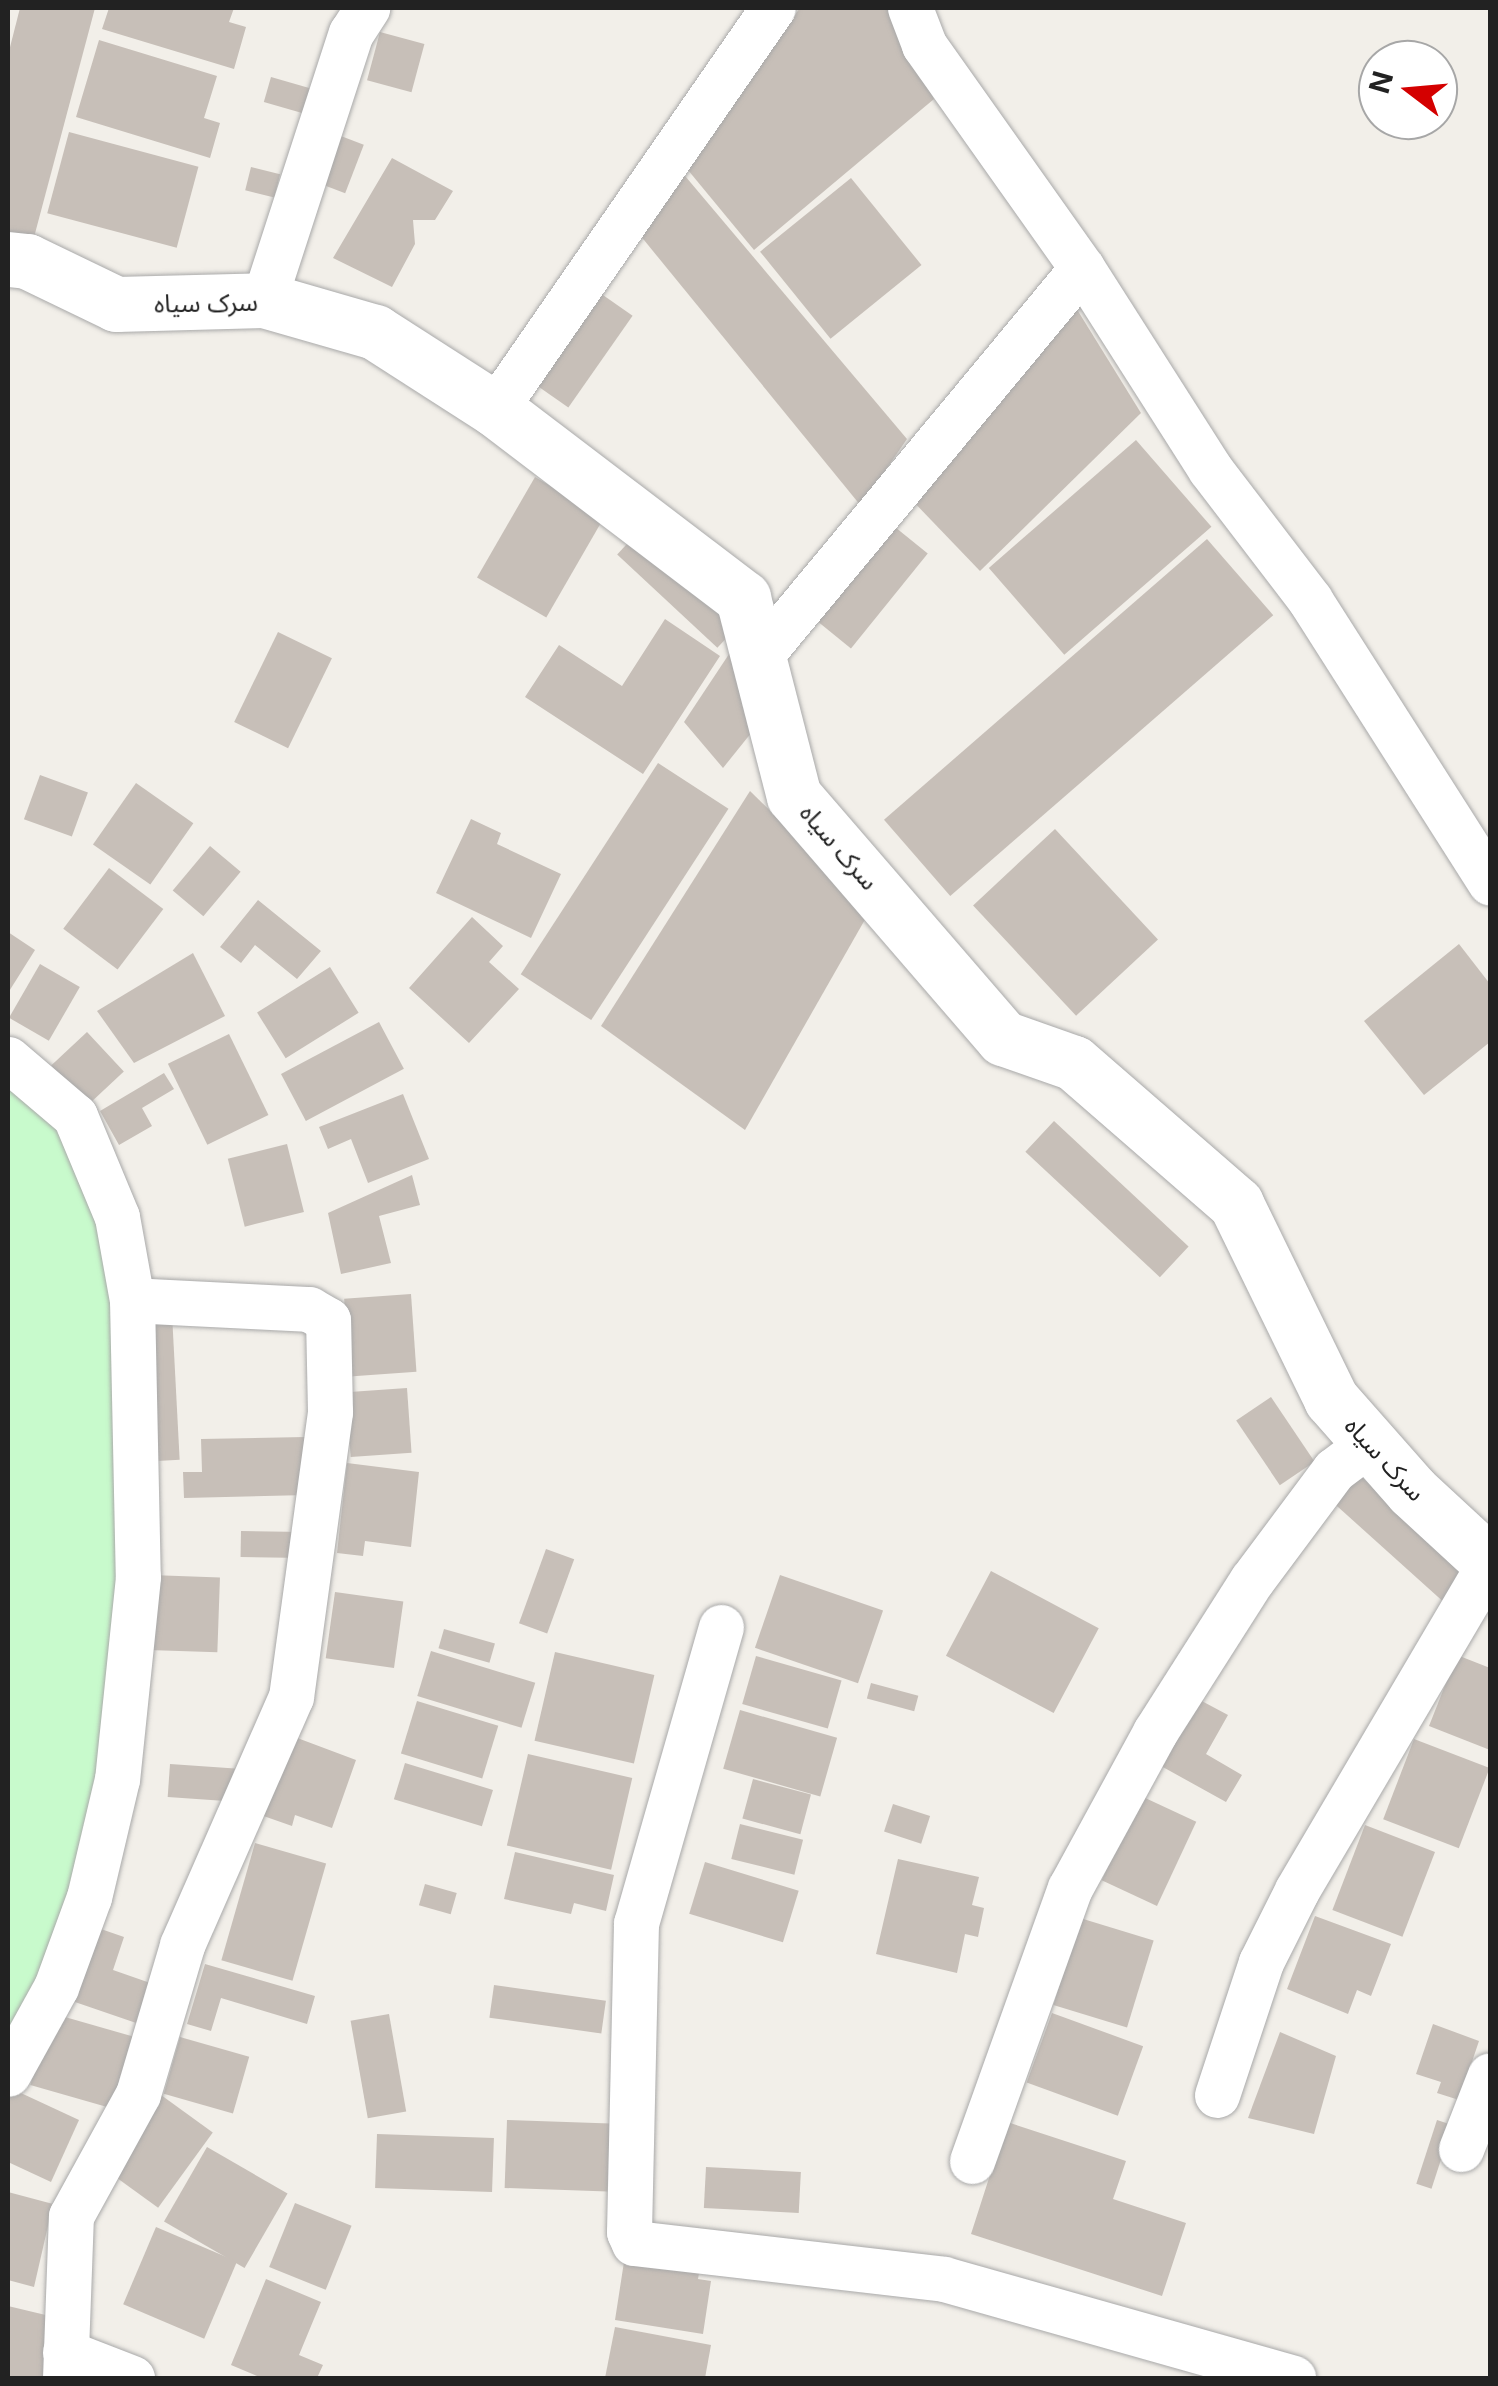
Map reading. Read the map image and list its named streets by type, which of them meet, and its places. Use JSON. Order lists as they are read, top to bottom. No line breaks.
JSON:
{"streets":{"street":["سرک سیاه"]},"north":"left"}
